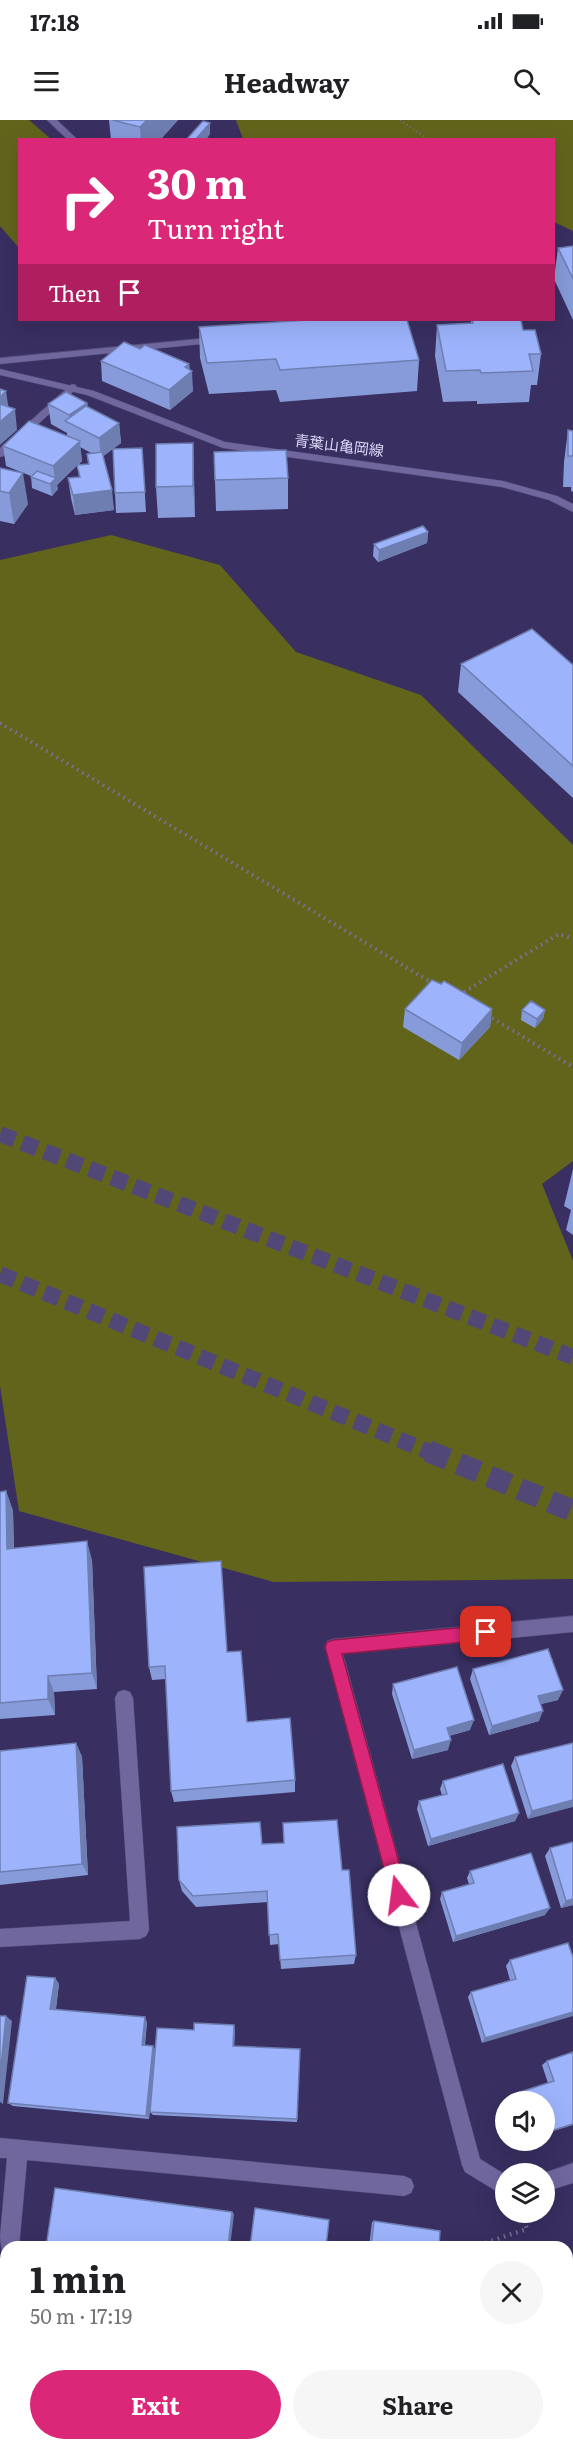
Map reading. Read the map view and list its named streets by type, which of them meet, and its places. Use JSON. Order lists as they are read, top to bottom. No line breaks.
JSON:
{"streets":{"street":["青葉山亀岡線"]},"page":{"status":"17:18","header":"Headway","turn":["30 m","Turn right"],"then":"Then","heading":["1 min","50 m · 17:19"],"buttons":["Exit","Share"]}}
